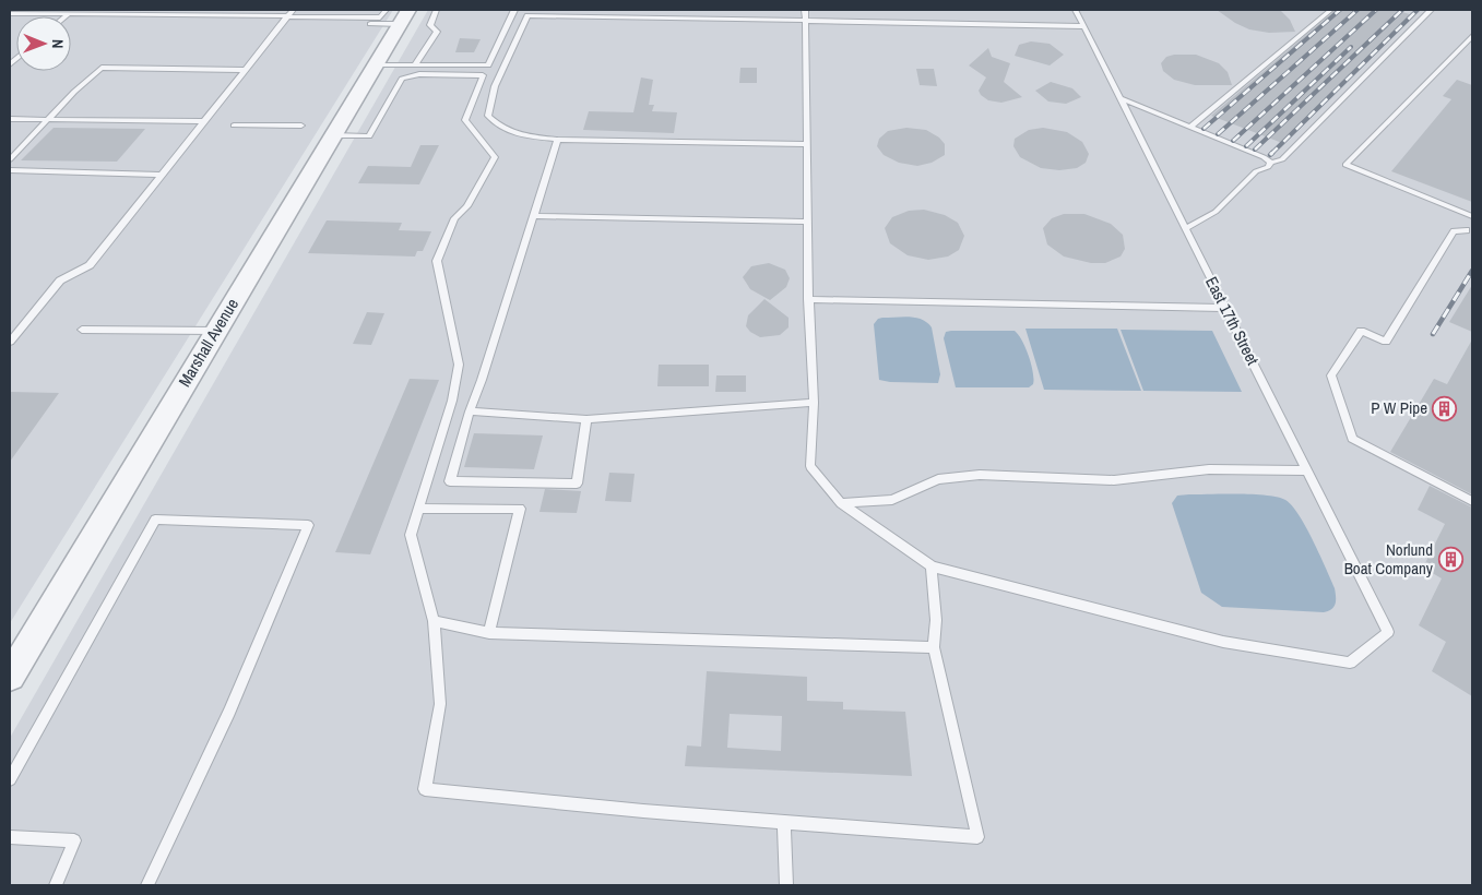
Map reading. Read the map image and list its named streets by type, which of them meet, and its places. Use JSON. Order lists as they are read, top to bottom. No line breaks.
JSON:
{"streets":{"street":["Marshall Avenue"],"lane":["East 17th Street"]},"places":{"building":["P W Pipe","Norlund Boat Company"]},"north":"right"}
